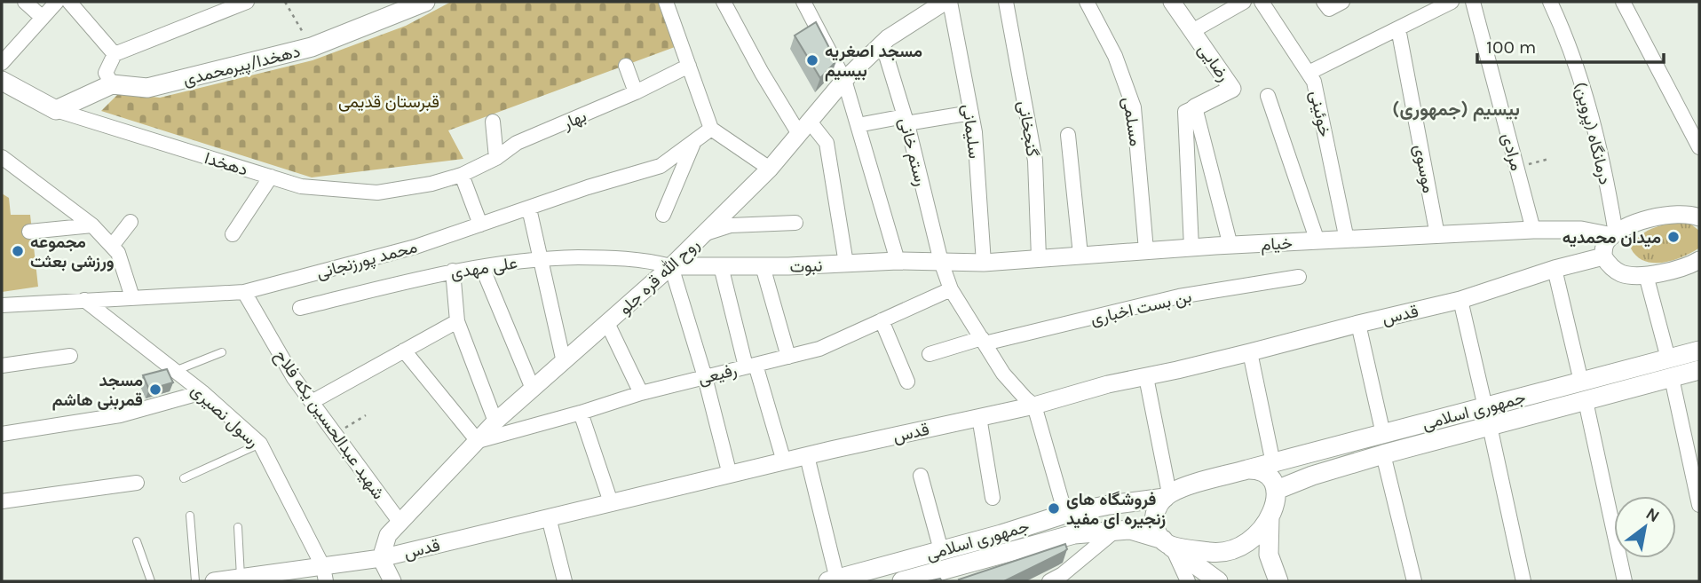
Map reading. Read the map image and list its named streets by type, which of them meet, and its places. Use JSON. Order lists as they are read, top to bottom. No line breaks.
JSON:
{"streets":{"main road":["دهخدا/پیرمحمدی","دهخدا","جمهوری اسلامی"],"street":["رضایی","خوئینی","بهار","مسلمی","گنجخانی","سلیمانی","درمانگاه (پروین)","رستم خانی","مرادی","موسوی","خیام","محمد پورزنجانی","نبوت","علی مهدی","روح الله قره جلو","بن بست اخباری","قدس","رفیعی","رسول نصیری","شهید عبدالحسین یکه فلاح"]},"crossings":[["خوئینی","خیام"],["بهار","دهخدا"],["مسلمی","خیام"],["گنجخانی","خیام"],["سلیمانی","خیام"],["درمانگاه (پروین)","خیام"],["رستم خانی","خیام"],["رستم خانی","نبوت"],["رستم خانی","روح الله قره جلو"],["رستم خانی","بن بست اخباری"],["رستم خانی","قدس"],["رستم خانی","رفیعی"],["مرادی","خیام"],["موسوی","خیام"],["خیام","نبوت"],["محمد پورزنجانی","رسول نصیری"],["محمد پورزنجانی","شهید عبدالحسین یکه فلاح"],["نبوت","علی مهدی"],["نبوت","روح الله قره جلو"],["علی مهدی","روح الله قره جلو"],["روح الله قره جلو","قدس"],["روح الله قره جلو","رفیعی"],["روح الله قره جلو","شهید عبدالحسین یکه فلاح"],["قدس","رسول نصیری"]],"districts":["(بیسیم (جمهوری"],"parks":["قبرستان قدیمى"],"places":["مسجد اصغریه بیسیم","میدان محمدیه","مجموعه ورزشی بعثت","مسجد قمربنی هاشم","فروشگاه های زنجیره ای مفید"],"scale_bar":"100 m","north":"top right"}
